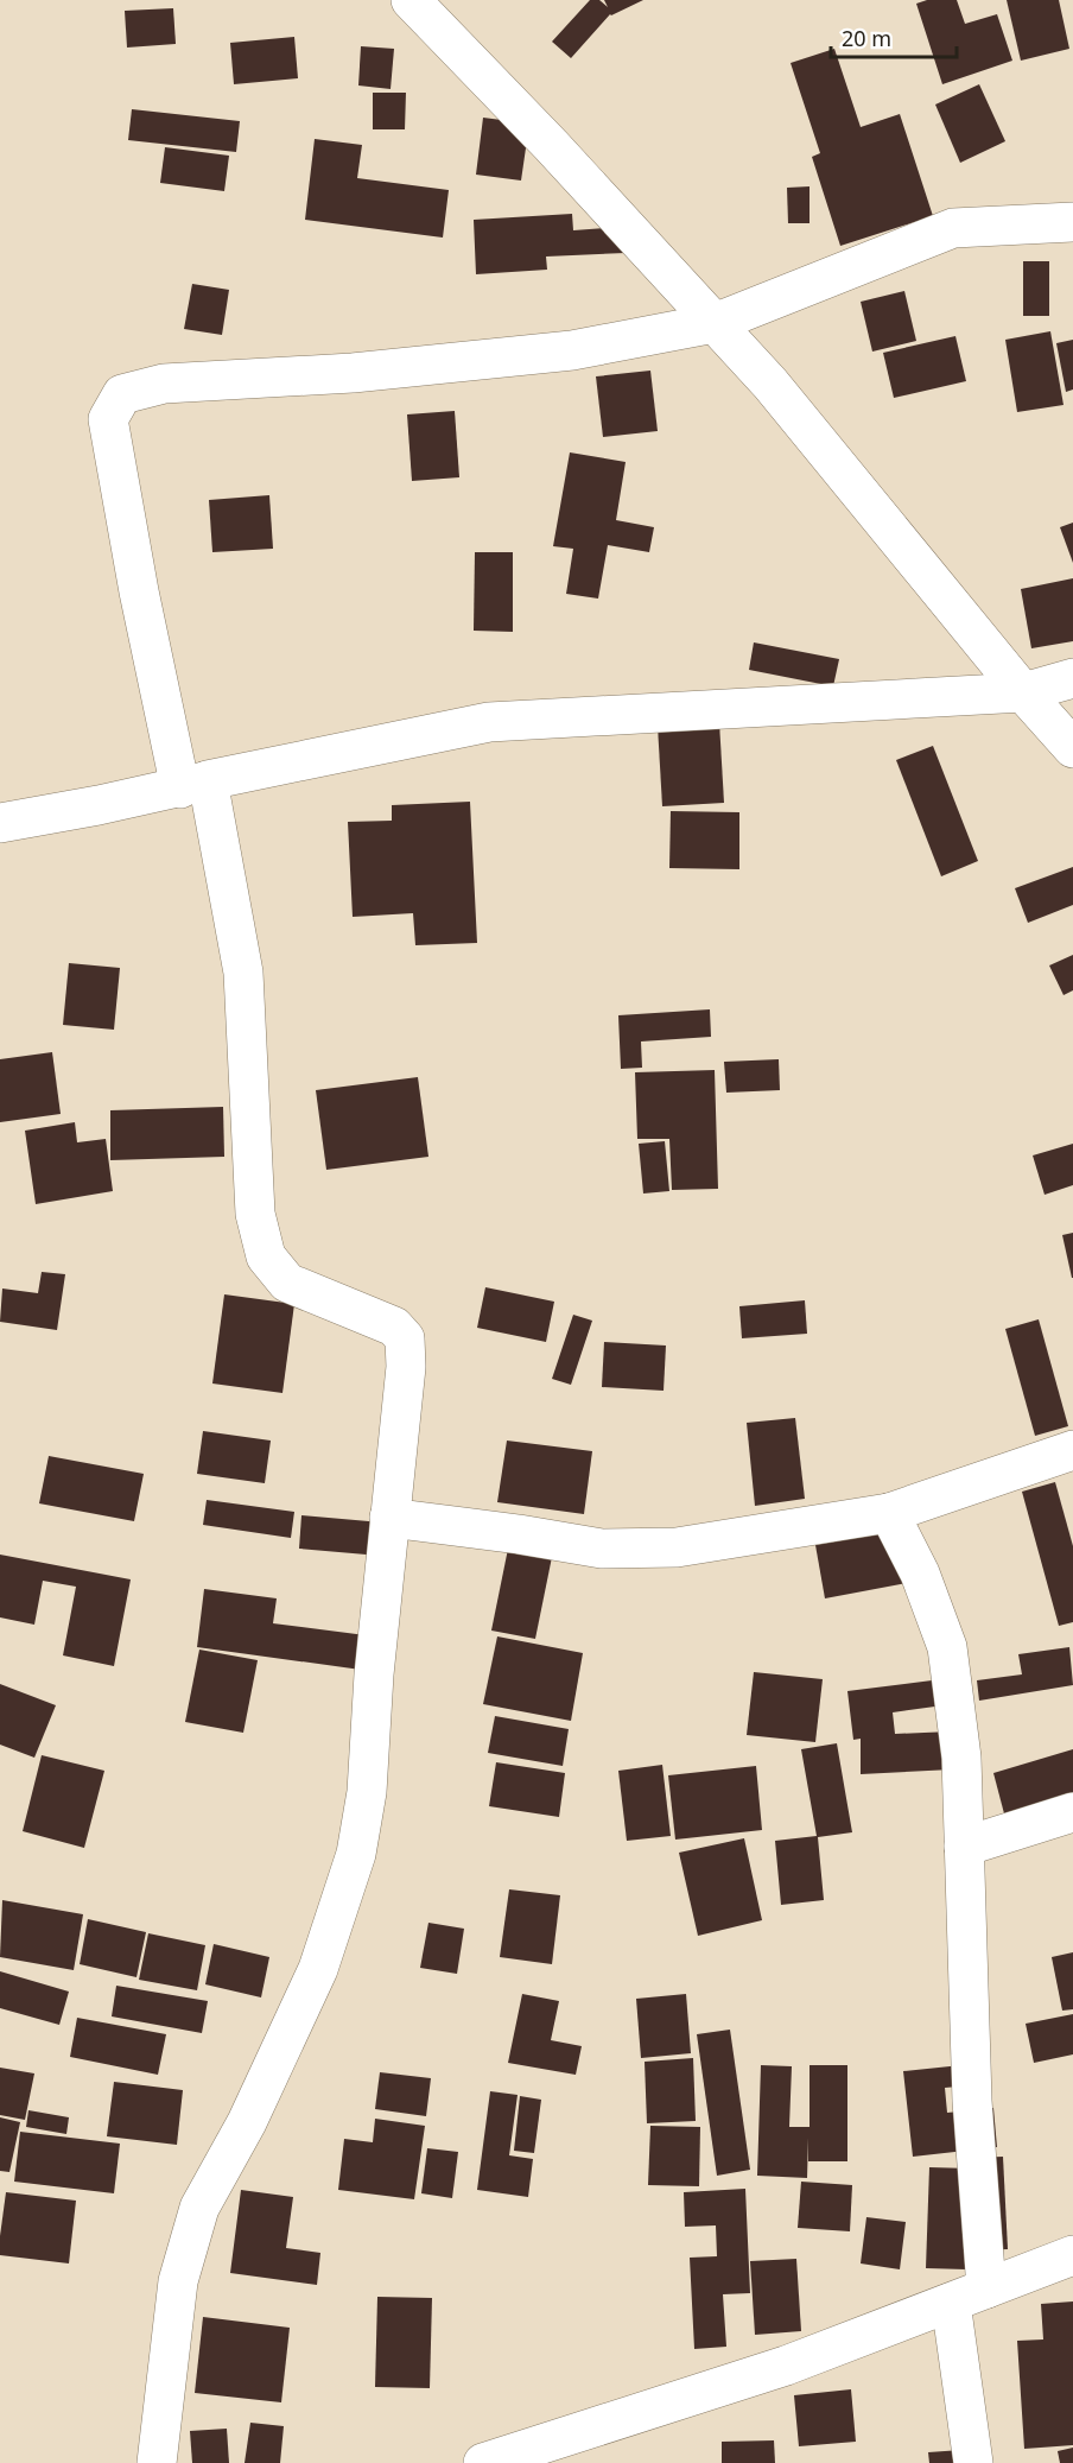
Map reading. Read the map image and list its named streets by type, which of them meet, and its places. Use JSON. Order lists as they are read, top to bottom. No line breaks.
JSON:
{"scale_bar":"20 m"}
